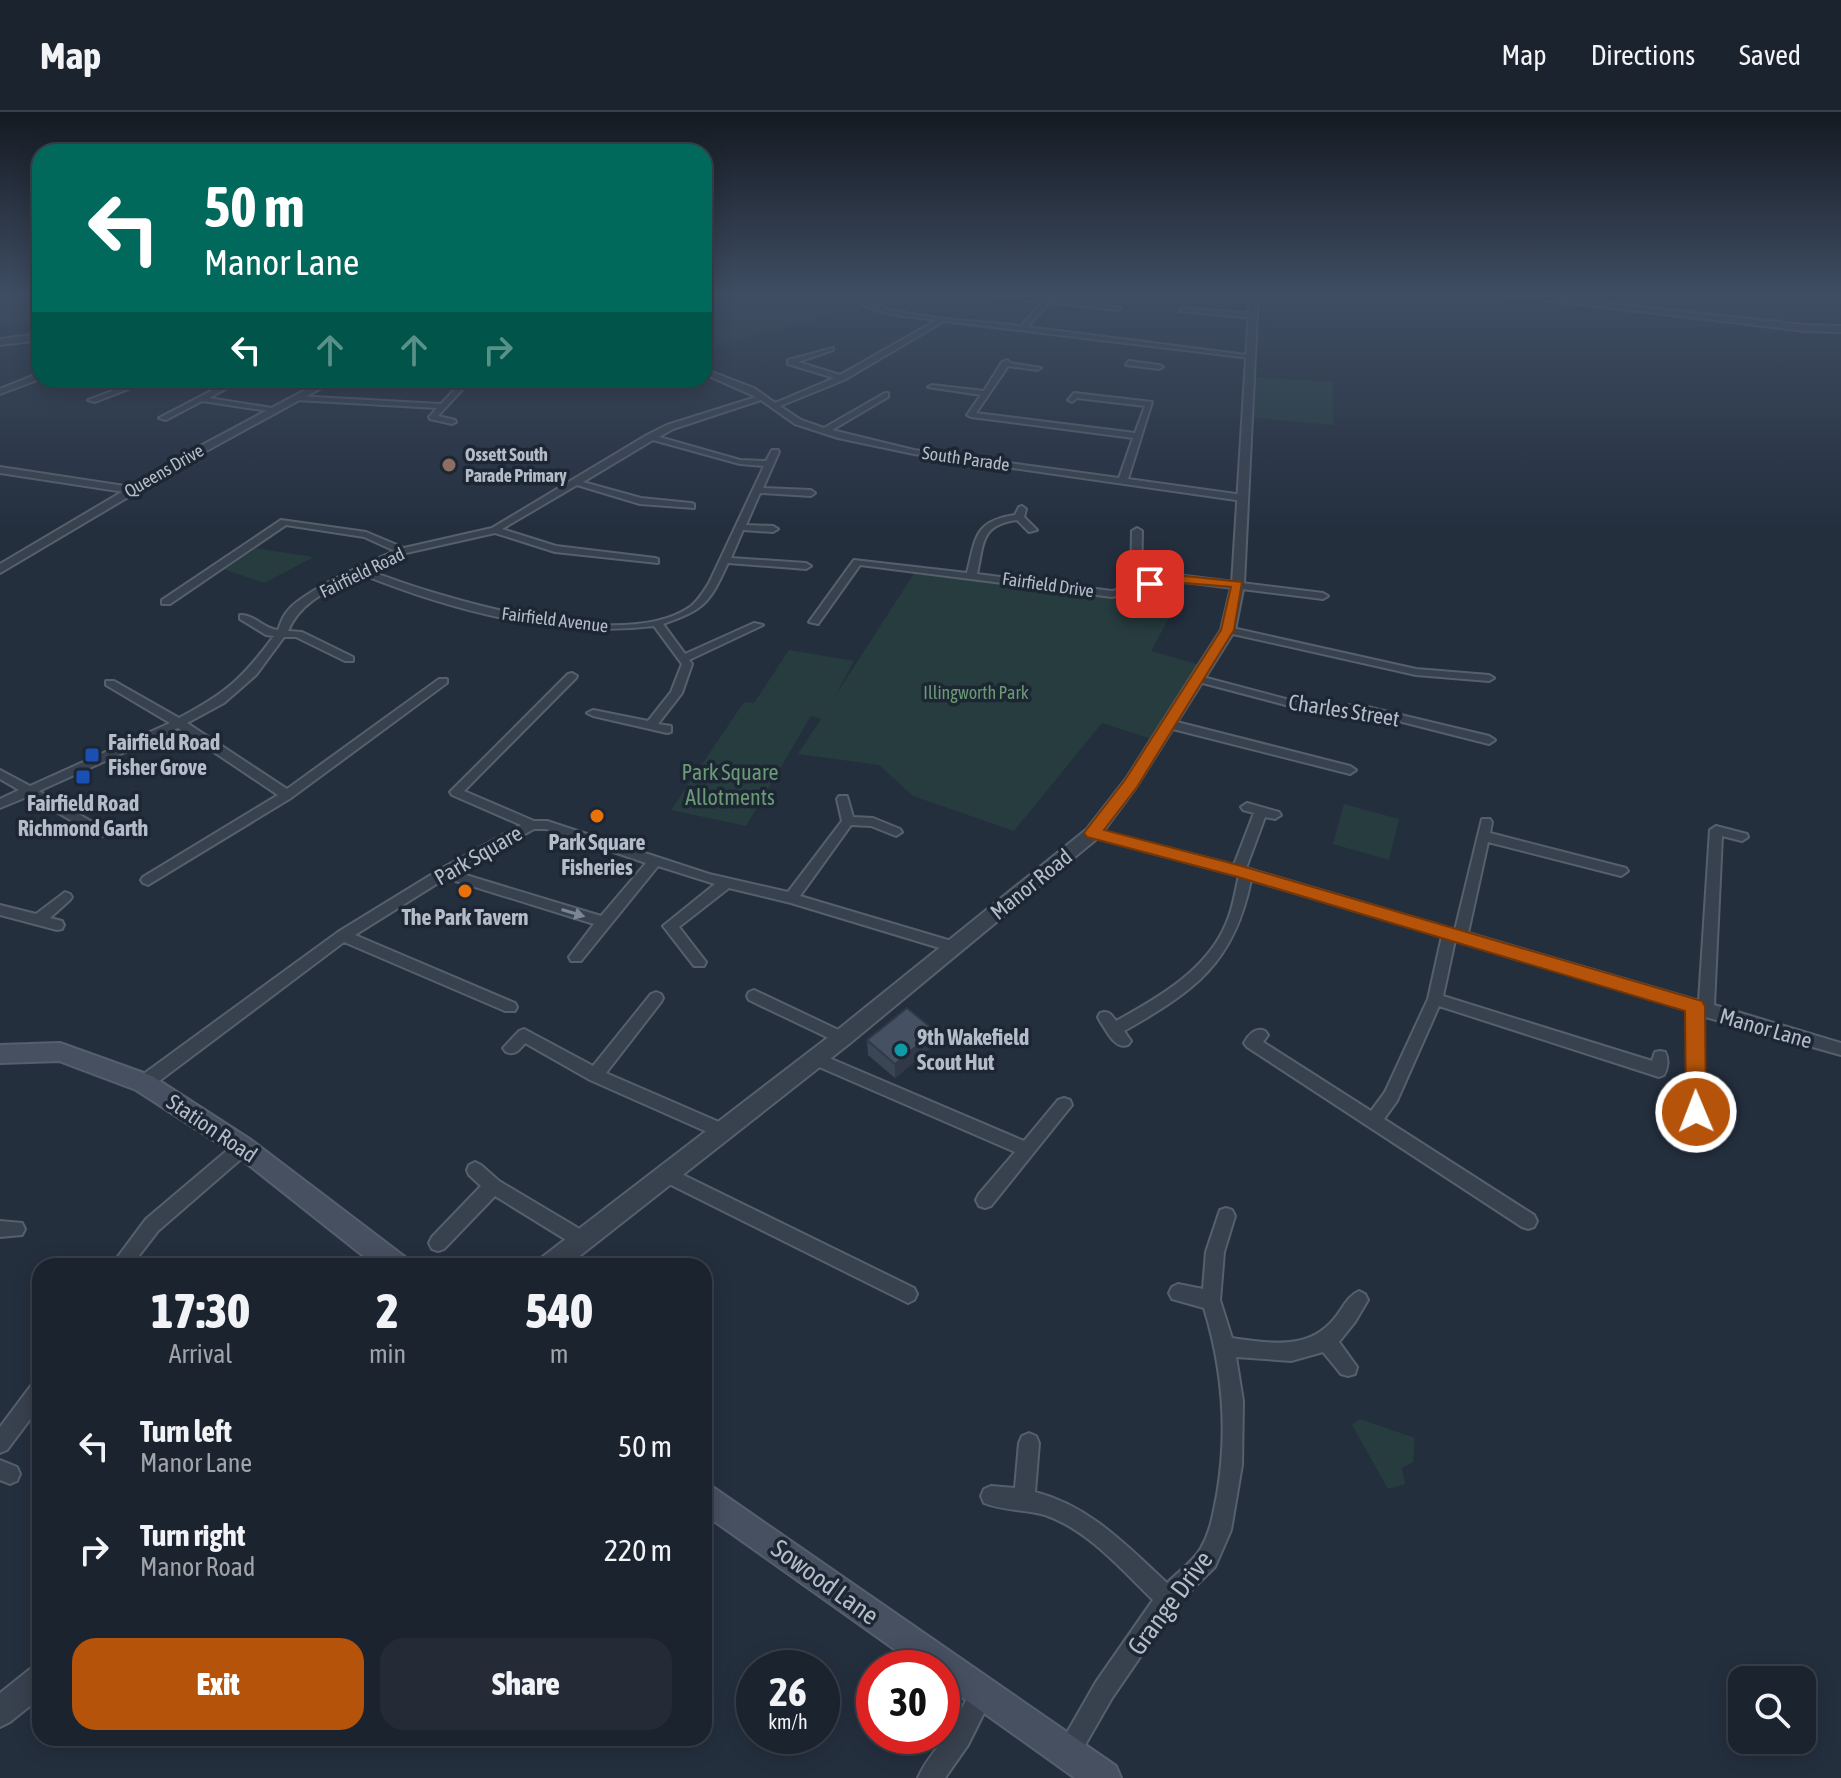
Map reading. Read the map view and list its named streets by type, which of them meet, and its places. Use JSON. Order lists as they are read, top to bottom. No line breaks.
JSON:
{"streets":{"main road":["Station Road","Sowood Lane"],"street":["South Parade","Queens Drive","Fairfield Road","Fairfield Drive","Fairfield Avenue","Charles Street","Park Square","Manor Road","Manor Lane","Grange Drive"]},"crossings":[["South Parade","Fairfield Road"],["South Parade","Manor Road"],["Fairfield Road","Fairfield Avenue"],["Fairfield Drive","Manor Road"],["Charles Street","Manor Road"],["Park Square","Manor Road"],["Park Square","Station Road"],["Manor Road","Manor Lane"],["Sowood Lane","Grange Drive"]],"parks":["Illingworth Park","Park Square Allotments"],"places":{"other":["Ossett South Parade Primary","Park Square Fisheries","The Park Tavern","9th Wakefield Scout Hut"],"transit":["Fairfield Road Fisher Grove","Fairfield Road Richmond Garth"]},"page":{"header":"Map","nav":["Map","Directions","Saved"],"turn":["50 m","Manor Lane"],"eta":["17:30","Arrival","2","min","540","m"],"list":[{"name":"Turn left","note":"Manor Lane","value":"50 m"},{"name":"Turn right","note":"Manor Road","value":"220 m"}],"buttons":["Exit","Share"],"speed":"26 km/h","limit":"30"}}
